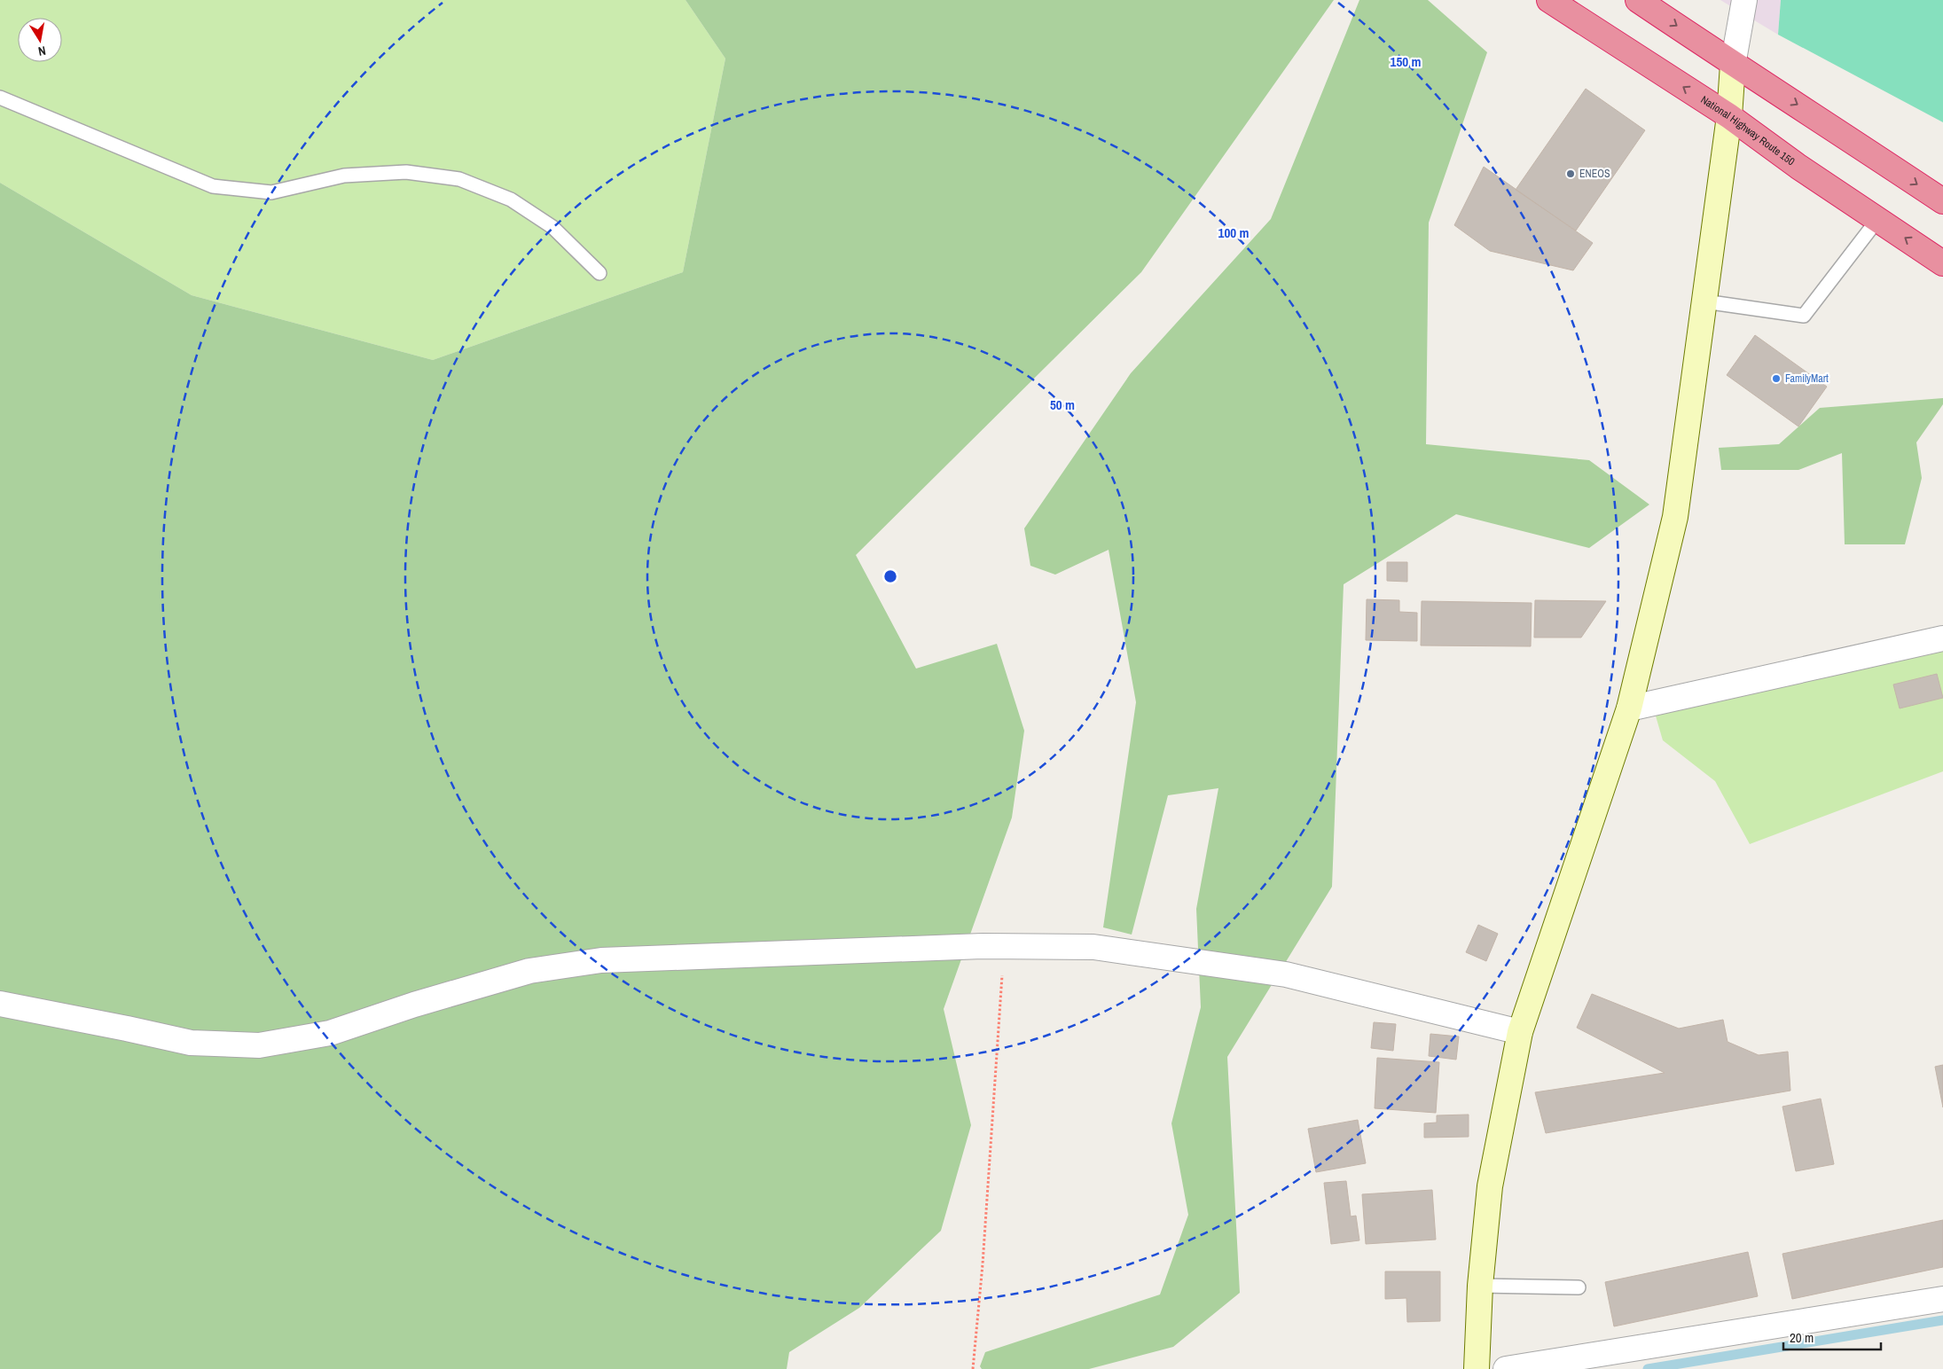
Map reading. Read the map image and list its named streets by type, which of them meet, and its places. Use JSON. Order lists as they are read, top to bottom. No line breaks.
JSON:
{"streets":{"highway":["National Highway Route 150"]},"places":["ENEOS","FamilyMart"],"scale_bar":"20 m","north":"bottom","rings":["150 m","100 m","50 m"]}
